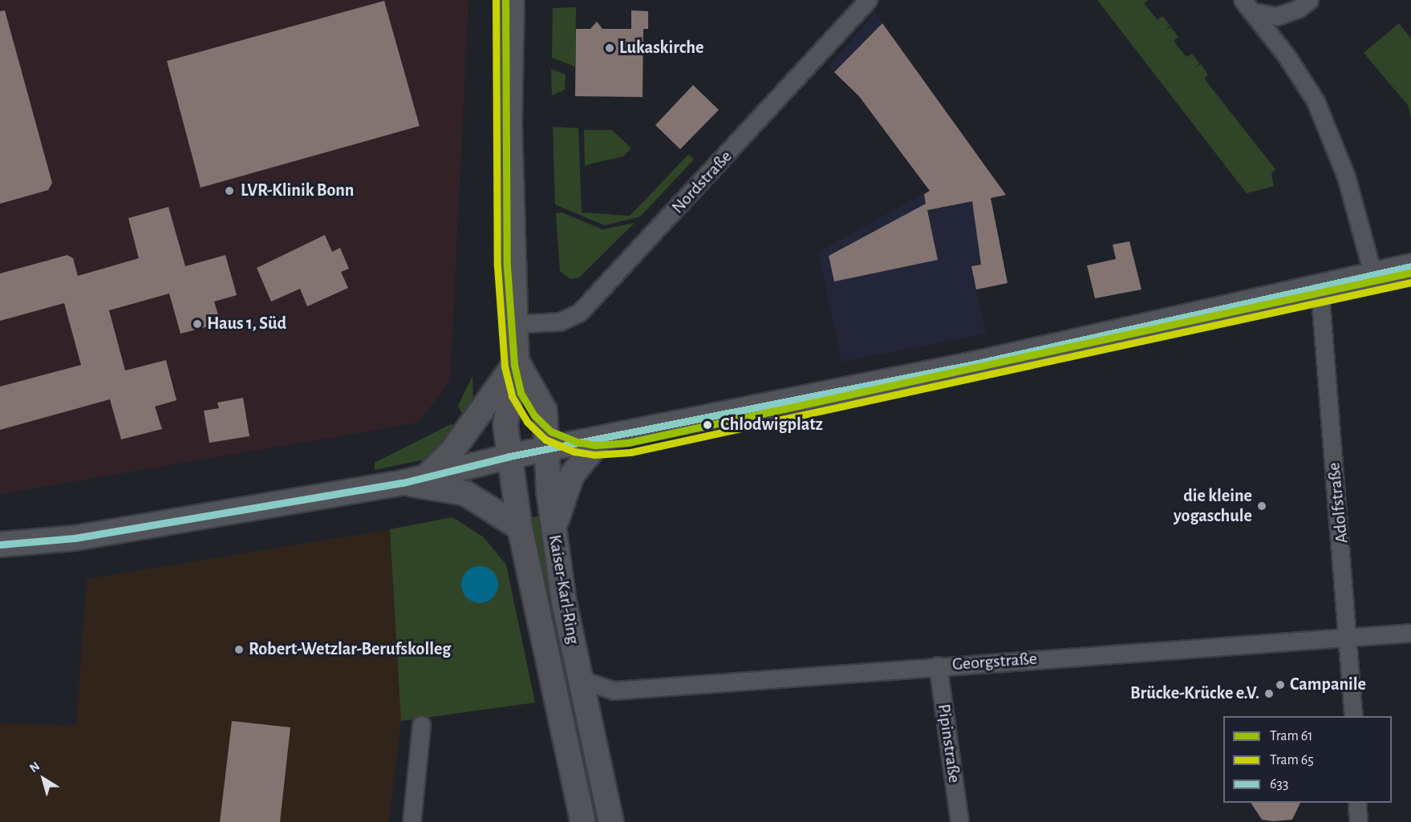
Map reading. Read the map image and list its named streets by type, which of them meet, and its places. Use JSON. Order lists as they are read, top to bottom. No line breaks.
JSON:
{"streets":{"main road":["Kaiser-Karl-Ring"],"street":["Nordstraße","Adolfstraße","Georgstraße","Pipinstraße"]},"crossings":[["Nordstraße","Kaiser-Karl-Ring"],["Adolfstraße","Georgstraße"],["Kaiser-Karl-Ring","Georgstraße"],["Georgstraße","Pipinstraße"]],"places":["Lukaskirche","LVR-Klinik Bonn","Haus 1, Süd","Chlodwigplatz","die kleine yogaschule","Robert-Wetzlar-Berufskolleg","Campanile","Brücke-Krücke e.V."],"lines":["tram line 61","tram line 65","transit line 633"],"legend":["Tram 61","Tram 65","633"],"north":"top left"}
